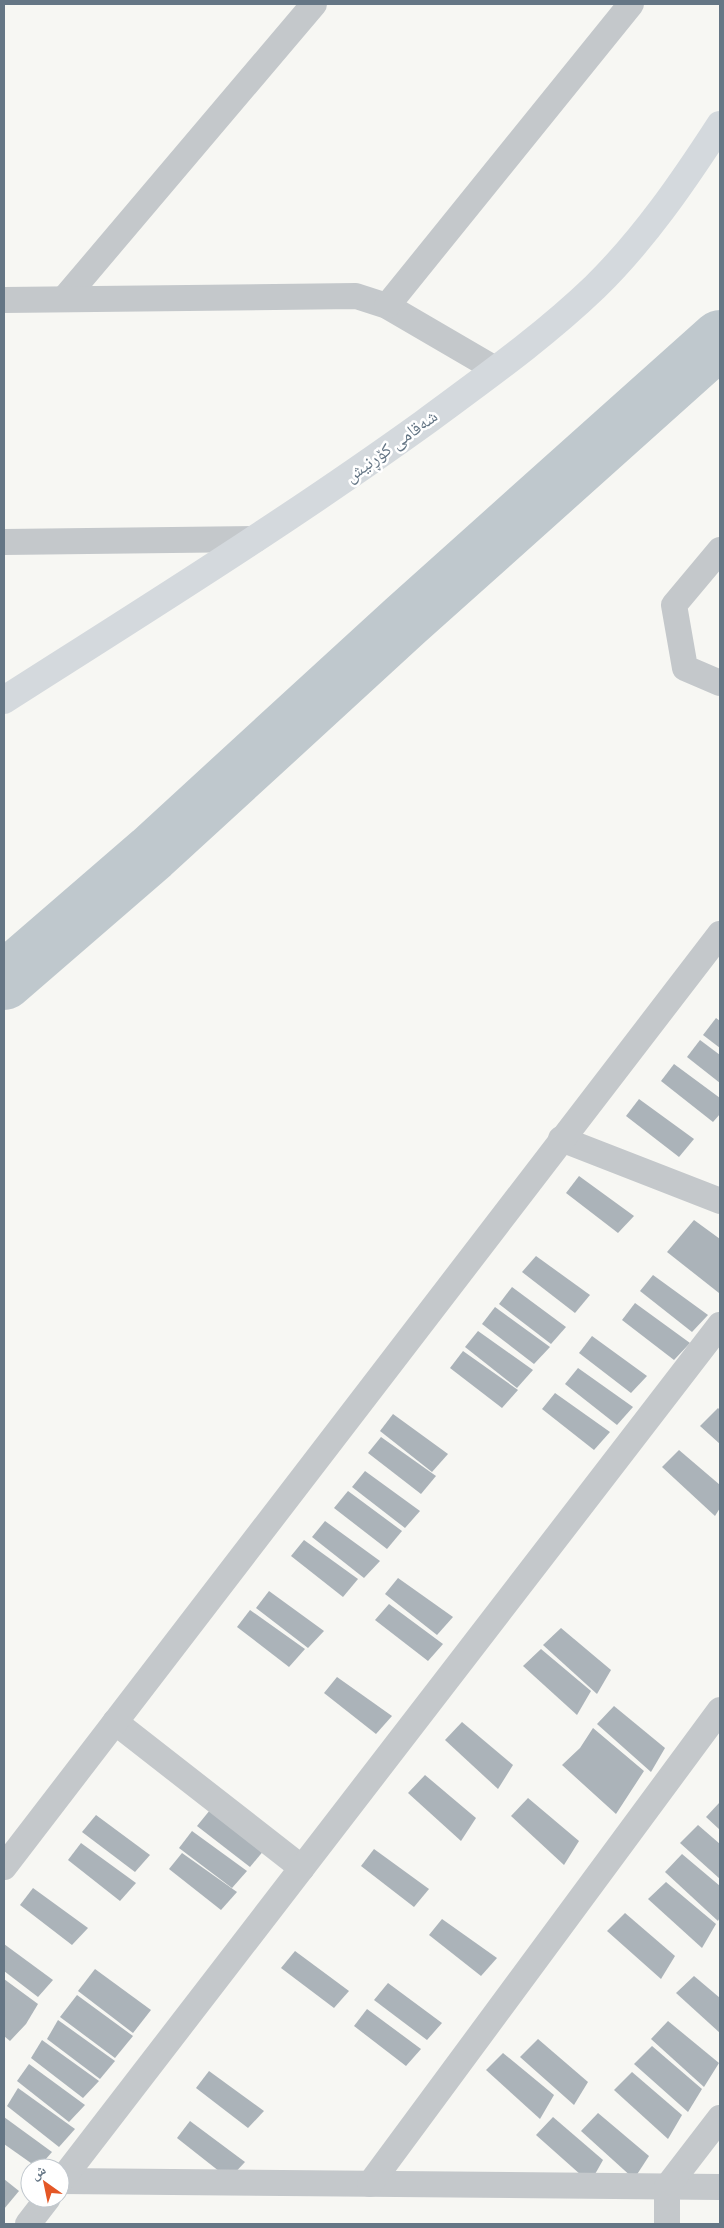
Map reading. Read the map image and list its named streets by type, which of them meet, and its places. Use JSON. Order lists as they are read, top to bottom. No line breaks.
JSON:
{"streets":{"main road":["شەقامی کۆڕنیش"]},"north":"top left"}
